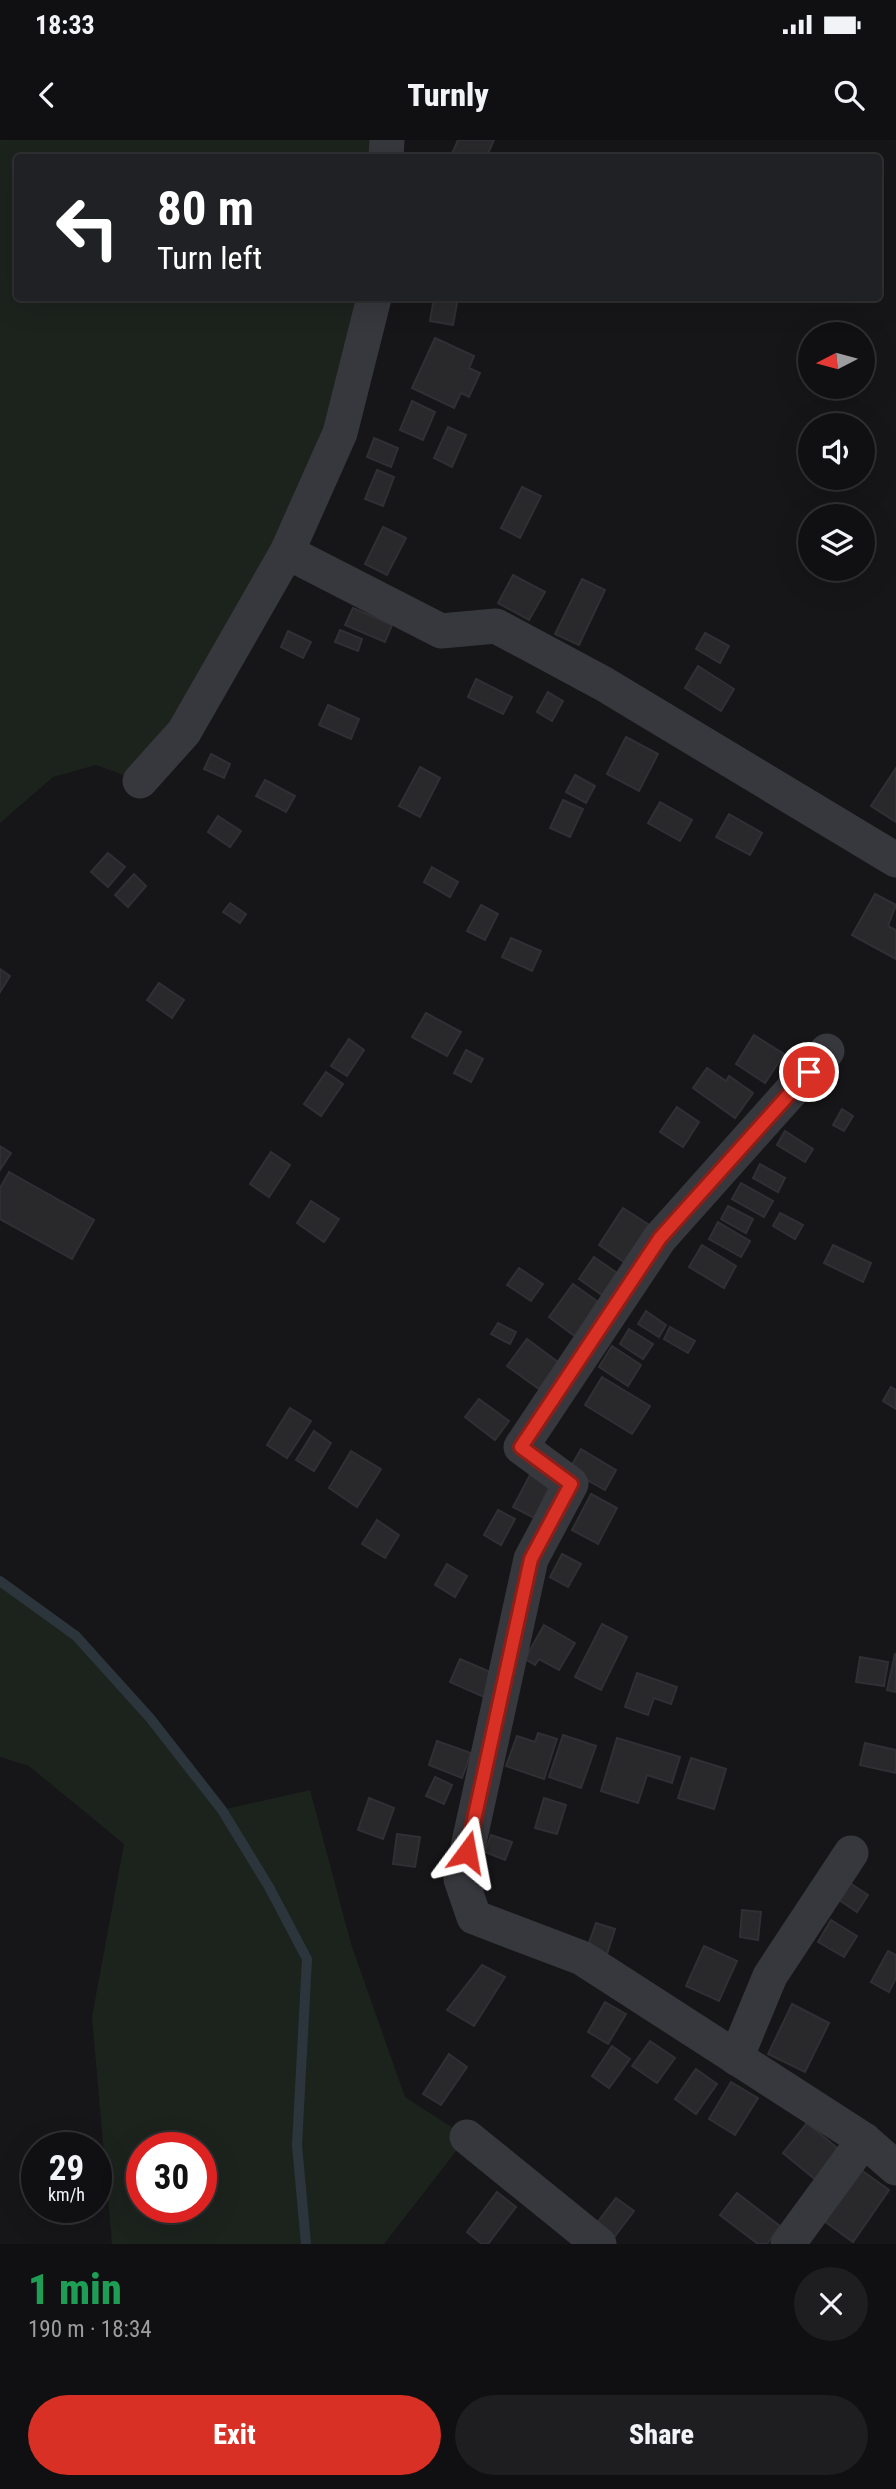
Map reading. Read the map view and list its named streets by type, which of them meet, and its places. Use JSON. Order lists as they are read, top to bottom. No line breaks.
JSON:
{"north":"left","page":{"status":"18:33","header":"Turnly","turn":["80 m","Turn left"],"speed":"29 km/h","limit":"30","heading":["1 min","190 m · 18:34"],"buttons":["Exit","Share"]}}
